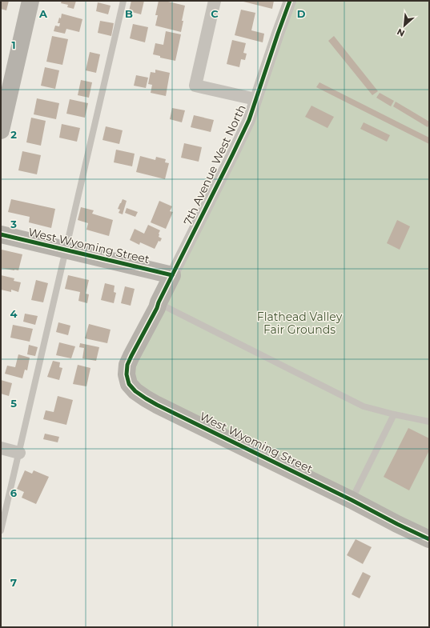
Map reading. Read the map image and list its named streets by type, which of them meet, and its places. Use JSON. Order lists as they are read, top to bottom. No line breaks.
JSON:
{"streets":{"street":["7th Avenue West North","West Wyoming Street"]},"crossings":[["7th Avenue West North","West Wyoming Street"]],"parks":["Flathead Valley Fair Grounds"],"north":"bottom left","grid":{"columns":["A","B","C","D"],"rows":["1","2","3","4","5","6","7"]}}
